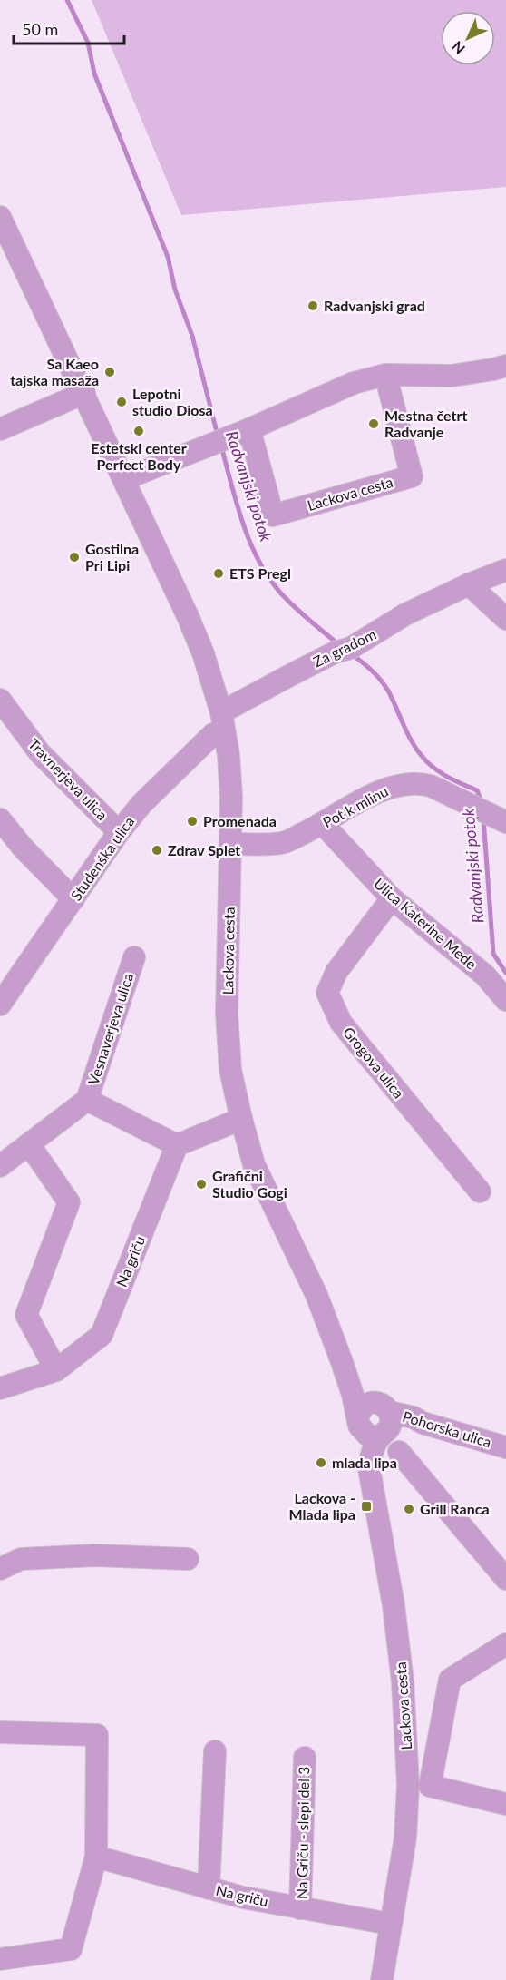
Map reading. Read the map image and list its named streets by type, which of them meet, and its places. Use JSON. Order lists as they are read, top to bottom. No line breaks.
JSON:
{"streets":{"street":["Lackova cesta","Za gradom","Travnerjeva ulica","Pot k mlinu","Studenška ulica","Ulica Katerine Mede","Vesnaverjeva ulica","Grogova ulica","Na griču","Pohorska ulica","Na Griču - slepi del 3"]},"crossings":[["Lackova cesta","Za gradom"],["Lackova cesta","Pot k mlinu"],["Lackova cesta","Studenška ulica"],["Lackova cesta","Na griču"],["Lackova cesta","Pohorska ulica"],["Za gradom","Studenška ulica"],["Travnerjeva ulica","Studenška ulica"],["Pot k mlinu","Ulica Katerine Mede"],["Ulica Katerine Mede","Grogova ulica"],["Vesnaverjeva ulica","Na griču"],["Na griču","Na Griču - slepi del 3"]],"water":["Radvanjski potok"],"places":{"other":["Radvanjski grad","Sa Kaeo tajska masaža","Lepotni studio Diosa","Mestna četrt Radvanje","Estetski center Perfect Body","Gostilna Pri Lipi","ETS Pregl","Promenada","Zdrav Splet","Grafični Studio Gogi","mlada lipa","Grill Ranca"],"transit":["Lackova - Mlada lipa"]},"scale_bar":"50 m","north":"bottom left"}
